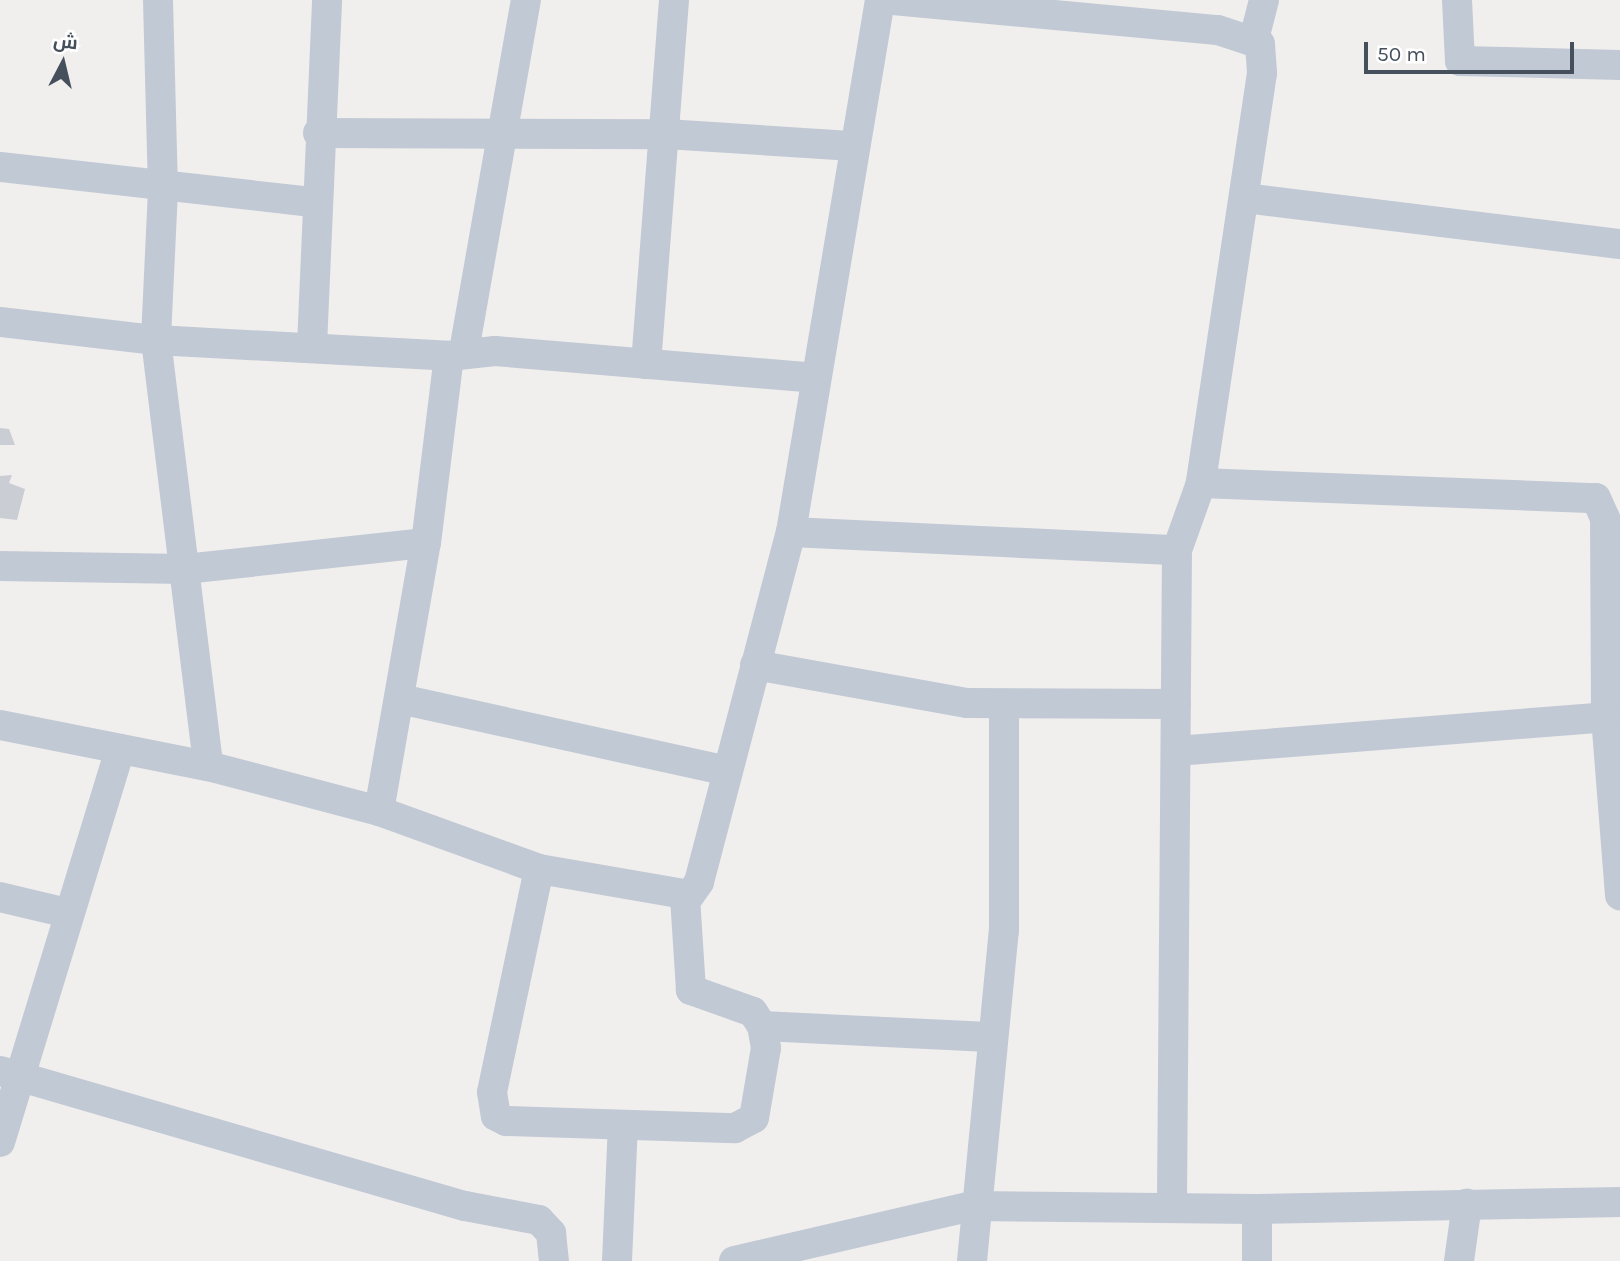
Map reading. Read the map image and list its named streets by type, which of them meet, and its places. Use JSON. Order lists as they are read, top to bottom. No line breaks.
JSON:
{"scale_bar":"50 m","north":"top"}
